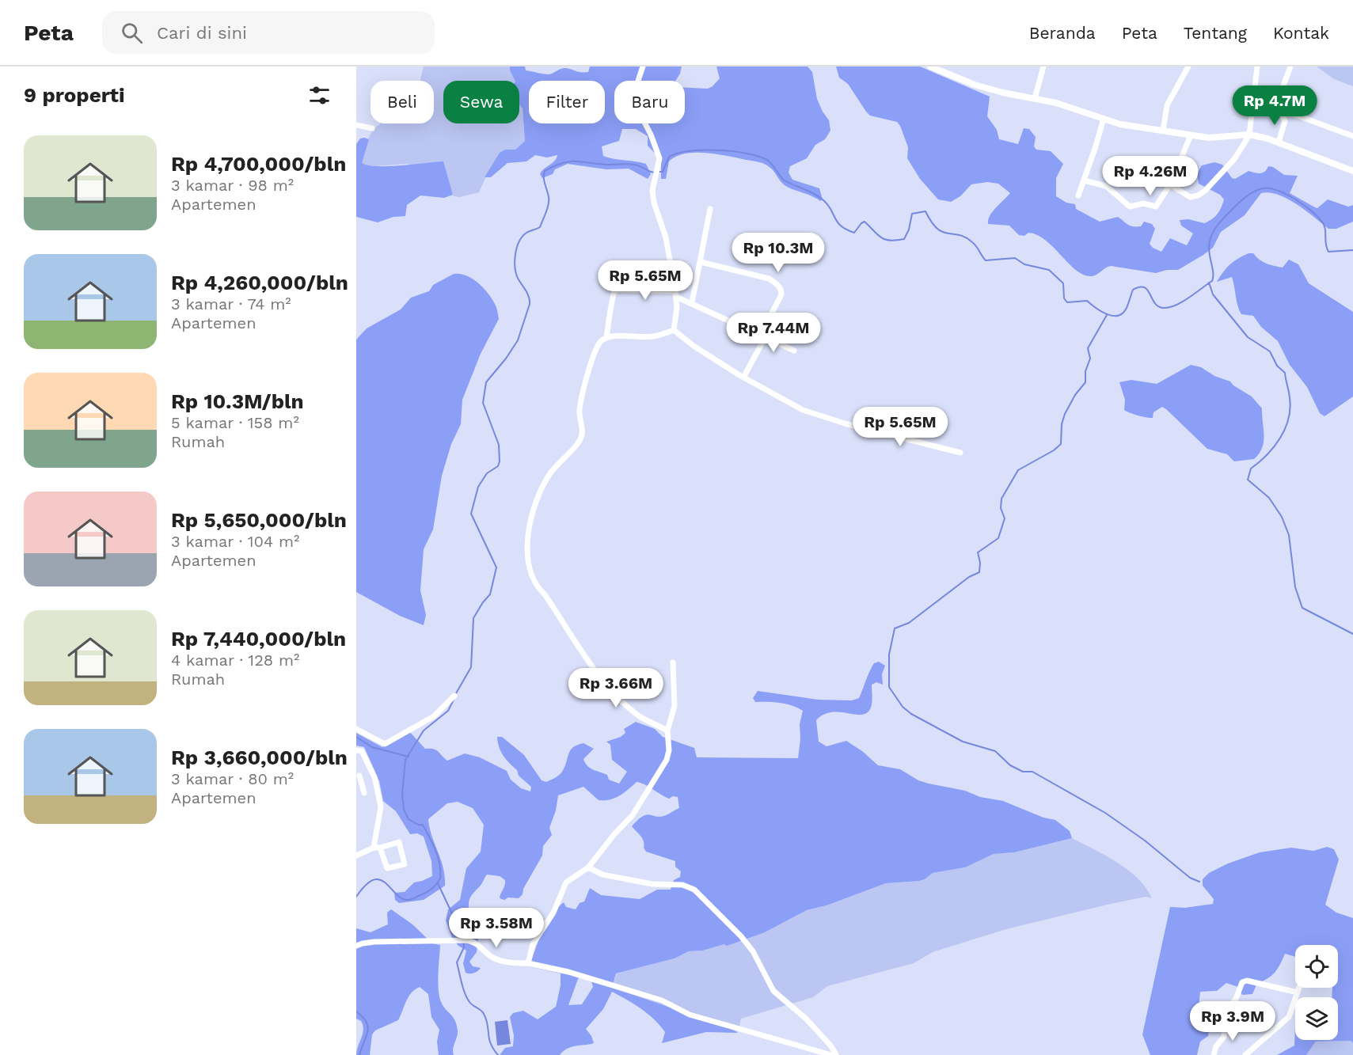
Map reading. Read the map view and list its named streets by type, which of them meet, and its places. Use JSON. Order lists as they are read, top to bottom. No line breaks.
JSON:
{"page":{"header":"Peta","search":"Cari di sini","nav":["Beranda","Peta","Tentang","Kontak"],"heading":"9 properti","chip":["Beli","Sewa","Filter","Baru"],"price":["Rp 4.7M","Rp 4.26M","Rp 10.3M","Rp 5.65M","Rp 7.44M","Rp 5.65M","Rp 3.66M","Rp 3.58M","Rp 3.9M"],"list":[{"name":"Rp 4,700,000/bln","note":"3 kamar · 98 m² · Apartemen"},{"name":"Rp 4,260,000/bln","note":"3 kamar · 74 m² · Apartemen"},{"name":"Rp 10.3M/bln","note":"5 kamar · 158 m² · Rumah"},{"name":"Rp 5,650,000/bln","note":"3 kamar · 104 m² · Apartemen"},{"name":"Rp 7,440,000/bln","note":"4 kamar · 128 m² · Rumah"},{"name":"Rp 3,660,000/bln","note":"3 kamar · 80 m² · Apartemen"}]}}
